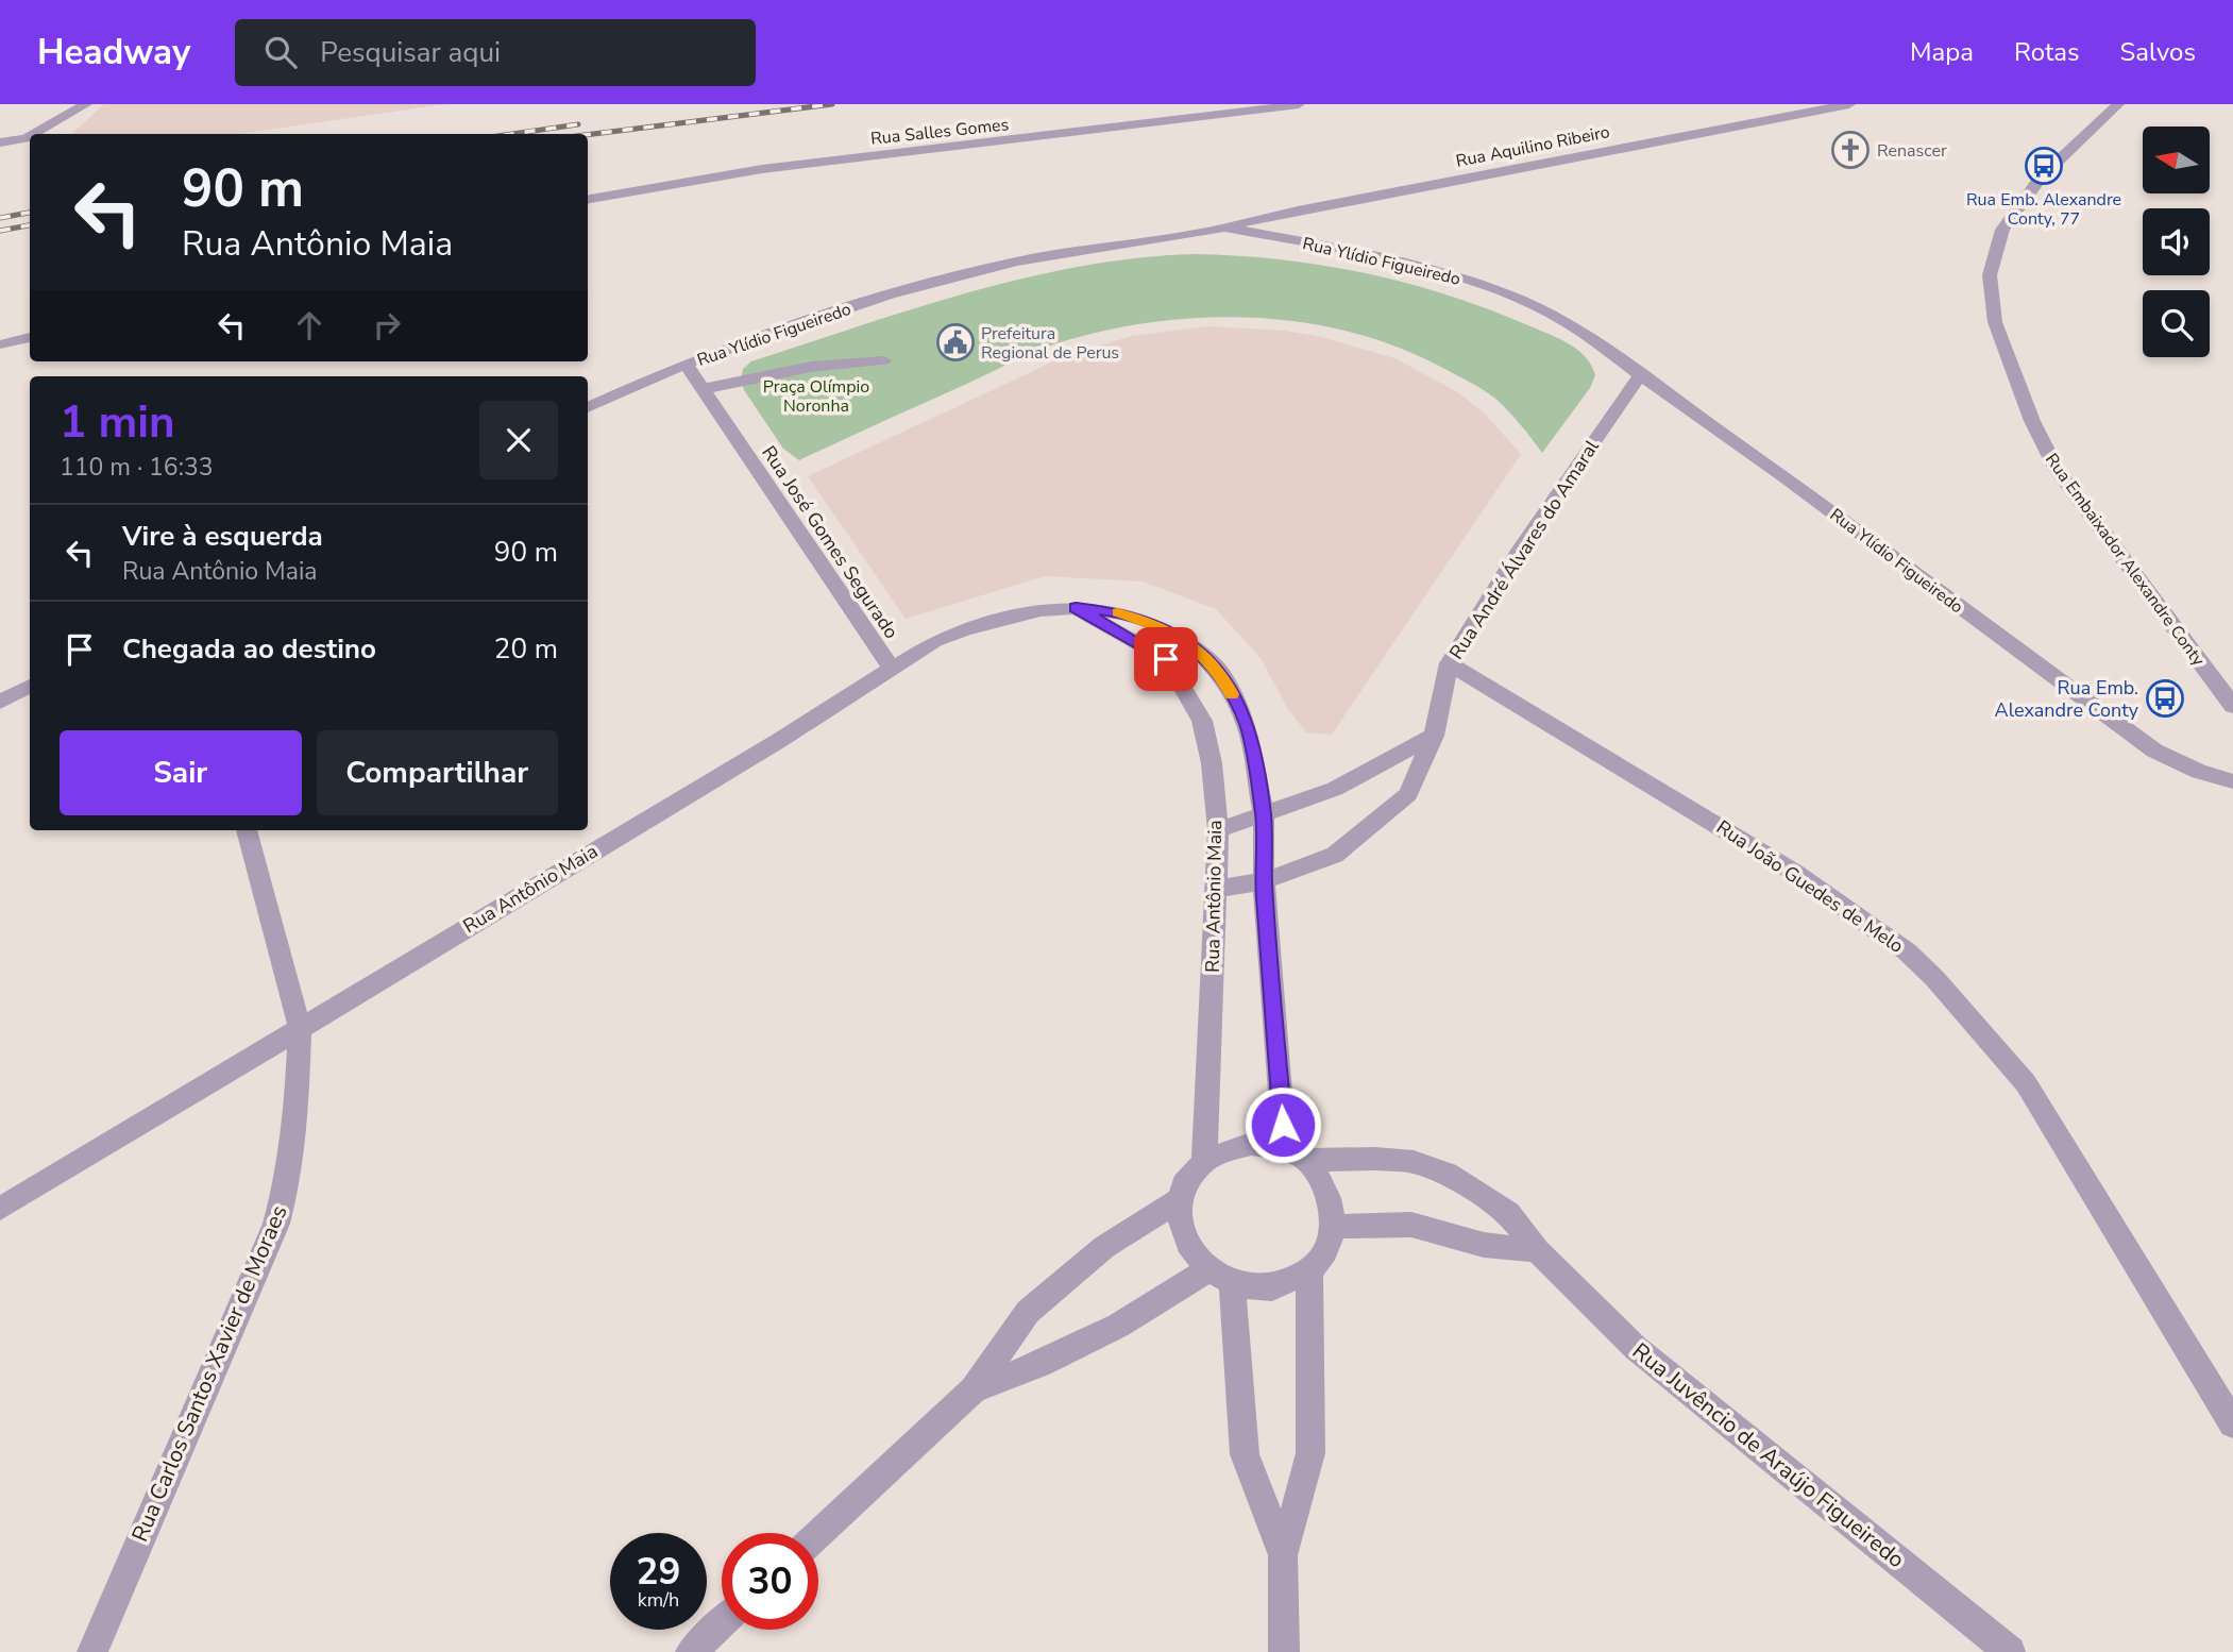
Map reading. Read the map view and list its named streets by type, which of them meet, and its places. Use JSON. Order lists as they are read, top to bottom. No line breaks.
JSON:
{"streets":{"street":["Rua Salles Gomes","Rua Aquilino Ribeiro","Rua Ylídio Figueiredo","Rua José Gomes Segurado","Rua André Álvares do Amaral","Rua Embaixador Alexandre Conty","Rua João Guedes de Melo","Rua Antônio Maia","Rua Carlos Santos Xavier de Moraes","Rua Juvêncio de Araújo Figueiredo"]},"crossings":[["Rua Aquilino Ribeiro","Rua Ylídio Figueiredo"],["Rua Ylídio Figueiredo","Rua José Gomes Segurado"],["Rua Ylídio Figueiredo","Rua André Álvares do Amaral"],["Rua José Gomes Segurado","Rua Antônio Maia"],["Rua André Álvares do Amaral","Rua João Guedes de Melo"],["Rua André Álvares do Amaral","Rua Antônio Maia"],["Rua Antônio Maia","Rua Carlos Santos Xavier de Moraes"],["Rua Antônio Maia","Rua Juvêncio de Araújo Figueiredo"]],"parks":["Praça Olímpio Noronha"],"places":{"church":["Renascer"],"bus stop":["Rua Emb. Alexandre Conty, 77","Rua Emb. Alexandre Conty"],"public building":["Prefeitura Regional de Perus"]},"north":"left","page":{"header":"Headway","search":"Pesquisar aqui","nav":["Mapa","Rotas","Salvos"],"turn":["90 m","Rua Antônio Maia"],"heading":["1 min","110 m · 16:33"],"list":[{"name":"Vire à esquerda","note":"Rua Antônio Maia","value":"90 m"},{"name":"Chegada ao destino","value":"20 m"}],"buttons":["Sair","Compartilhar"],"speed":"29 km/h","limit":"30"}}
